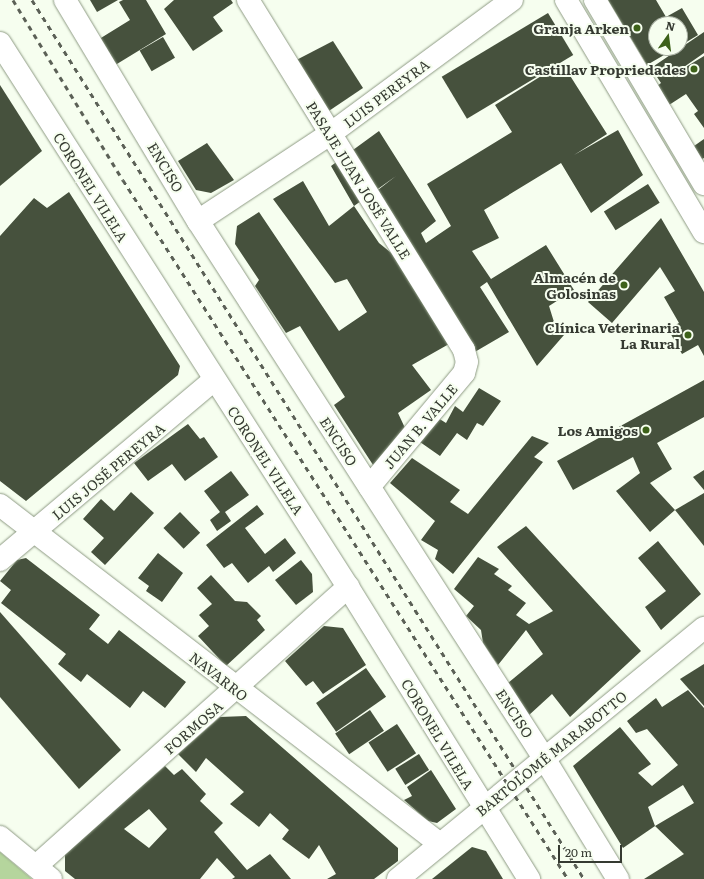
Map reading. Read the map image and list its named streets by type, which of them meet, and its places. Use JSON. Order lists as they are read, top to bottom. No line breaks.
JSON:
{"streets":{"street":["LUIS PEREYRA","ENCISO","PASAJE JUAN JOSÉ VALLE","CORONEL VILELA","JUAN B. VALLE","LUIS JOSÉ PEREYRA","NAVARRO","FORMOSA","BARTOLOMÉ MARABOTTO"]},"crossings":[["LUIS PEREYRA","ENCISO"],["LUIS PEREYRA","PASAJE JUAN JOSÉ VALLE"],["ENCISO","JUAN B. VALLE"],["ENCISO","BARTOLOMÉ MARABOTTO"],["PASAJE JUAN JOSÉ VALLE","JUAN B. VALLE"],["CORONEL VILELA","LUIS JOSÉ PEREYRA"],["CORONEL VILELA","FORMOSA"],["CORONEL VILELA","BARTOLOMÉ MARABOTTO"],["LUIS JOSÉ PEREYRA","NAVARRO"],["NAVARRO","FORMOSA"],["NAVARRO","BARTOLOMÉ MARABOTTO"]],"places":["Granja Arken","Castillav Propriedades","Almacén de Golosinas","Clínica Veterinaria La Rural","Los Amigos"],"scale_bar":"20 m","north":"top"}
